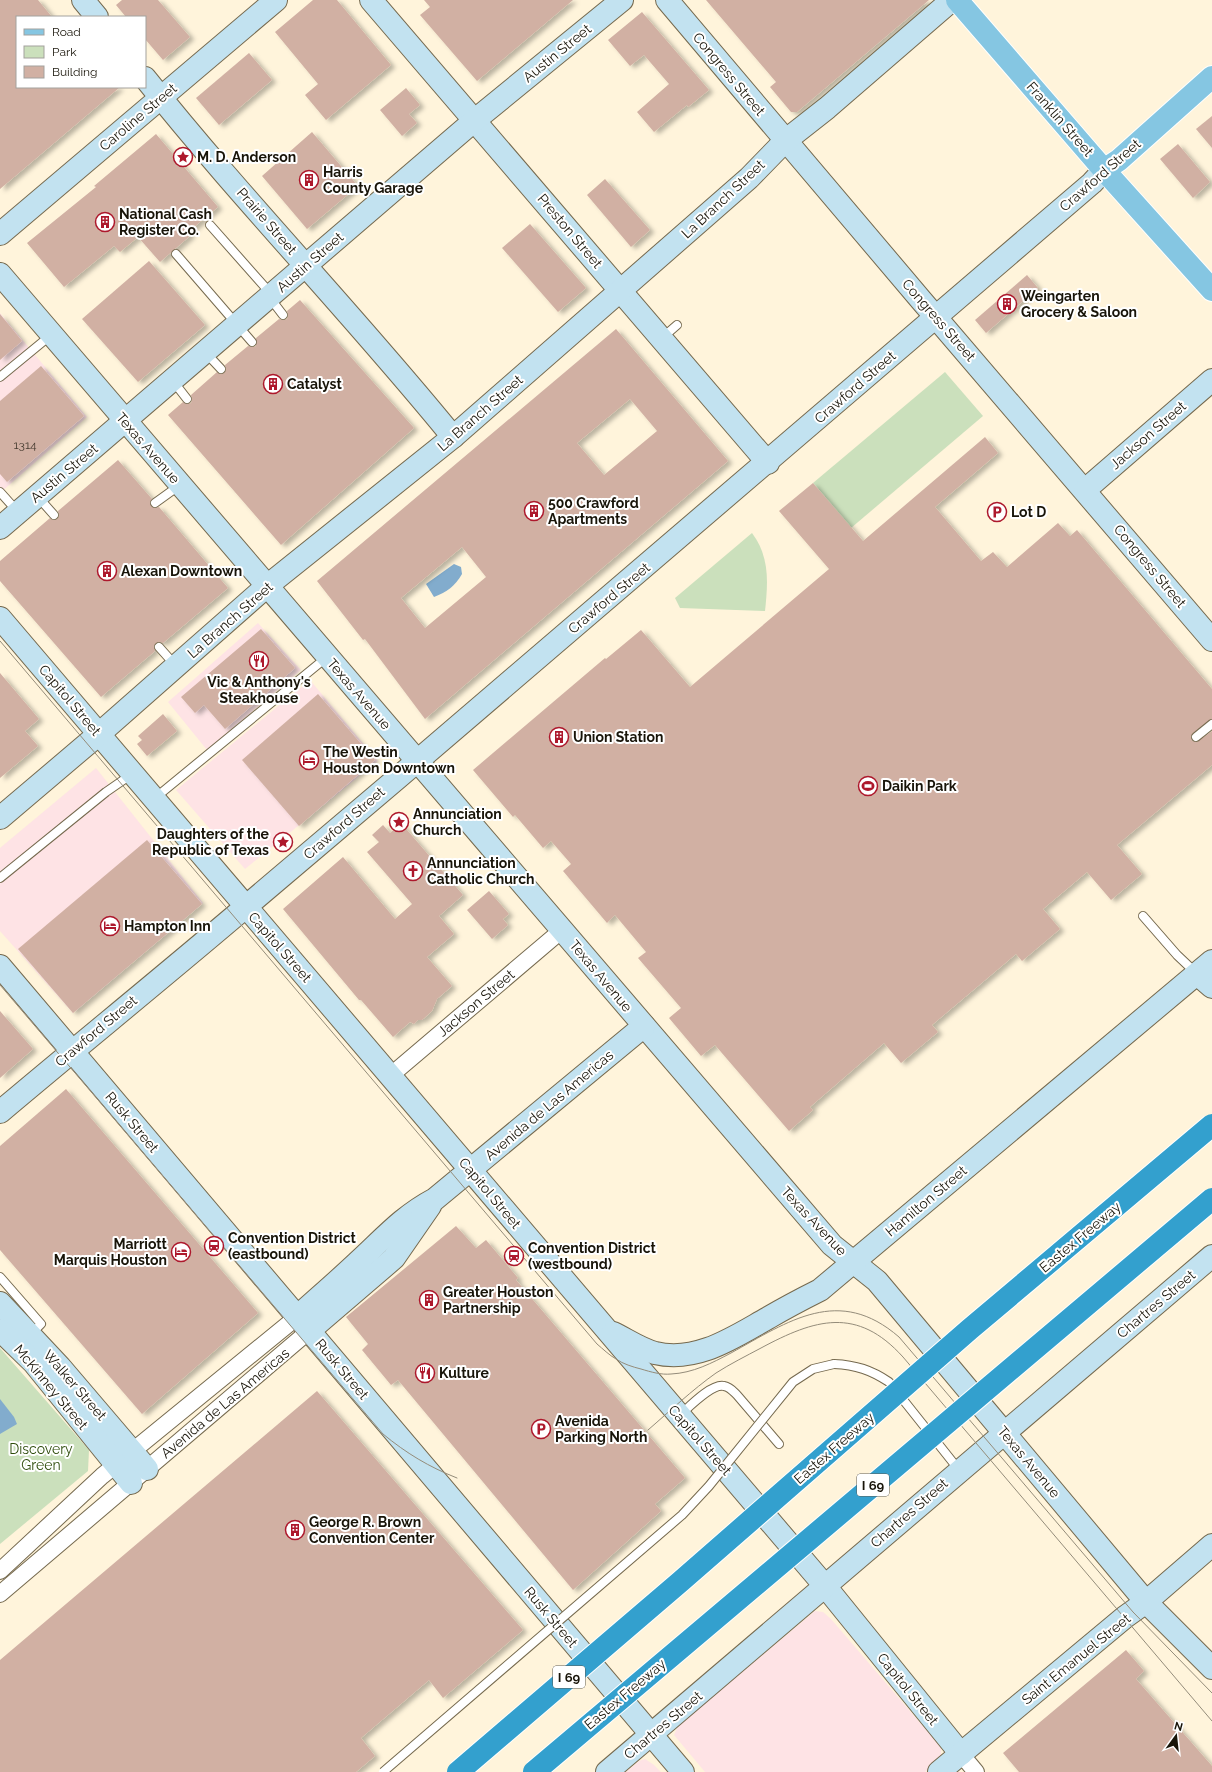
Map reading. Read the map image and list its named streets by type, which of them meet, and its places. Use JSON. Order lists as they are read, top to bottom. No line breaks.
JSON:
{"streets":{"highway":["Eastex Freeway","I 69"],"main road":["Franklin Street","Crawford Street"],"street":["Austin Street","Congress Street","Caroline Street","La Branch Street","Prairie Street","Preston Street","Jackson Street","Texas Avenue","Capitol Street","Avenida de Las Americas","Rusk Street","Hamilton Street","Chartres Street","Walker Street","McKinney Street","Saint Emanuel Street"]},"crossings":[["Austin Street","Prairie Street"],["Austin Street","Preston Street"],["Austin Street","Texas Avenue"],["Congress Street","Crawford Street"],["Congress Street","La Branch Street"],["Congress Street","Jackson Street"],["Caroline Street","Prairie Street"],["Franklin Street","Crawford Street"],["Crawford Street","Preston Street"],["Crawford Street","Texas Avenue"],["Crawford Street","Capitol Street"],["Crawford Street","Rusk Street"],["La Branch Street","Prairie Street"],["La Branch Street","Preston Street"],["La Branch Street","Texas Avenue"],["La Branch Street","Capitol Street"],["Jackson Street","Texas Avenue"],["Jackson Street","Capitol Street"],["Texas Avenue","Avenida de Las Americas"],["Texas Avenue","Hamilton Street"],["Texas Avenue","Chartres Street"],["Texas Avenue","Saint Emanuel Street"],["Capitol Street","Avenida de Las Americas"],["Capitol Street","Hamilton Street"],["Capitol Street","Chartres Street"],["Capitol Street","Saint Emanuel Street"],["Avenida de Las Americas","Rusk Street"],["Avenida de Las Americas","Walker Street"],["Rusk Street","Chartres Street"],["Walker Street","McKinney Street"]],"parks":["Discovery Green"],"places":{"place":["M. D. Anderson","Annunciation Church","Daughters of the Republic of Texas"],"building":["Harris County Garage","National Cash Register Co.","Weingarten Grocery & Saloon","Catalyst","500 Crawford Apartments","Alexan Downtown","Union Station","Greater Houston Partnership","George R. Brown Convention Center"],"parking":["Lot D","Avenida Parking North"],"restaurant":["Vic & Anthony's Steakhouse","Kulture"],"hotel":["The Westin Houston Downtown","Hampton Inn","Marriott Marquis Houston"],"sports":["Daikin Park"],"church":["Annunciation Catholic Church"],"station":["Convention District (eastbound)","Convention District (westbound)"]},"house_numbers":["1314"],"legend":["Road","Park","Building"],"north":"top"}
